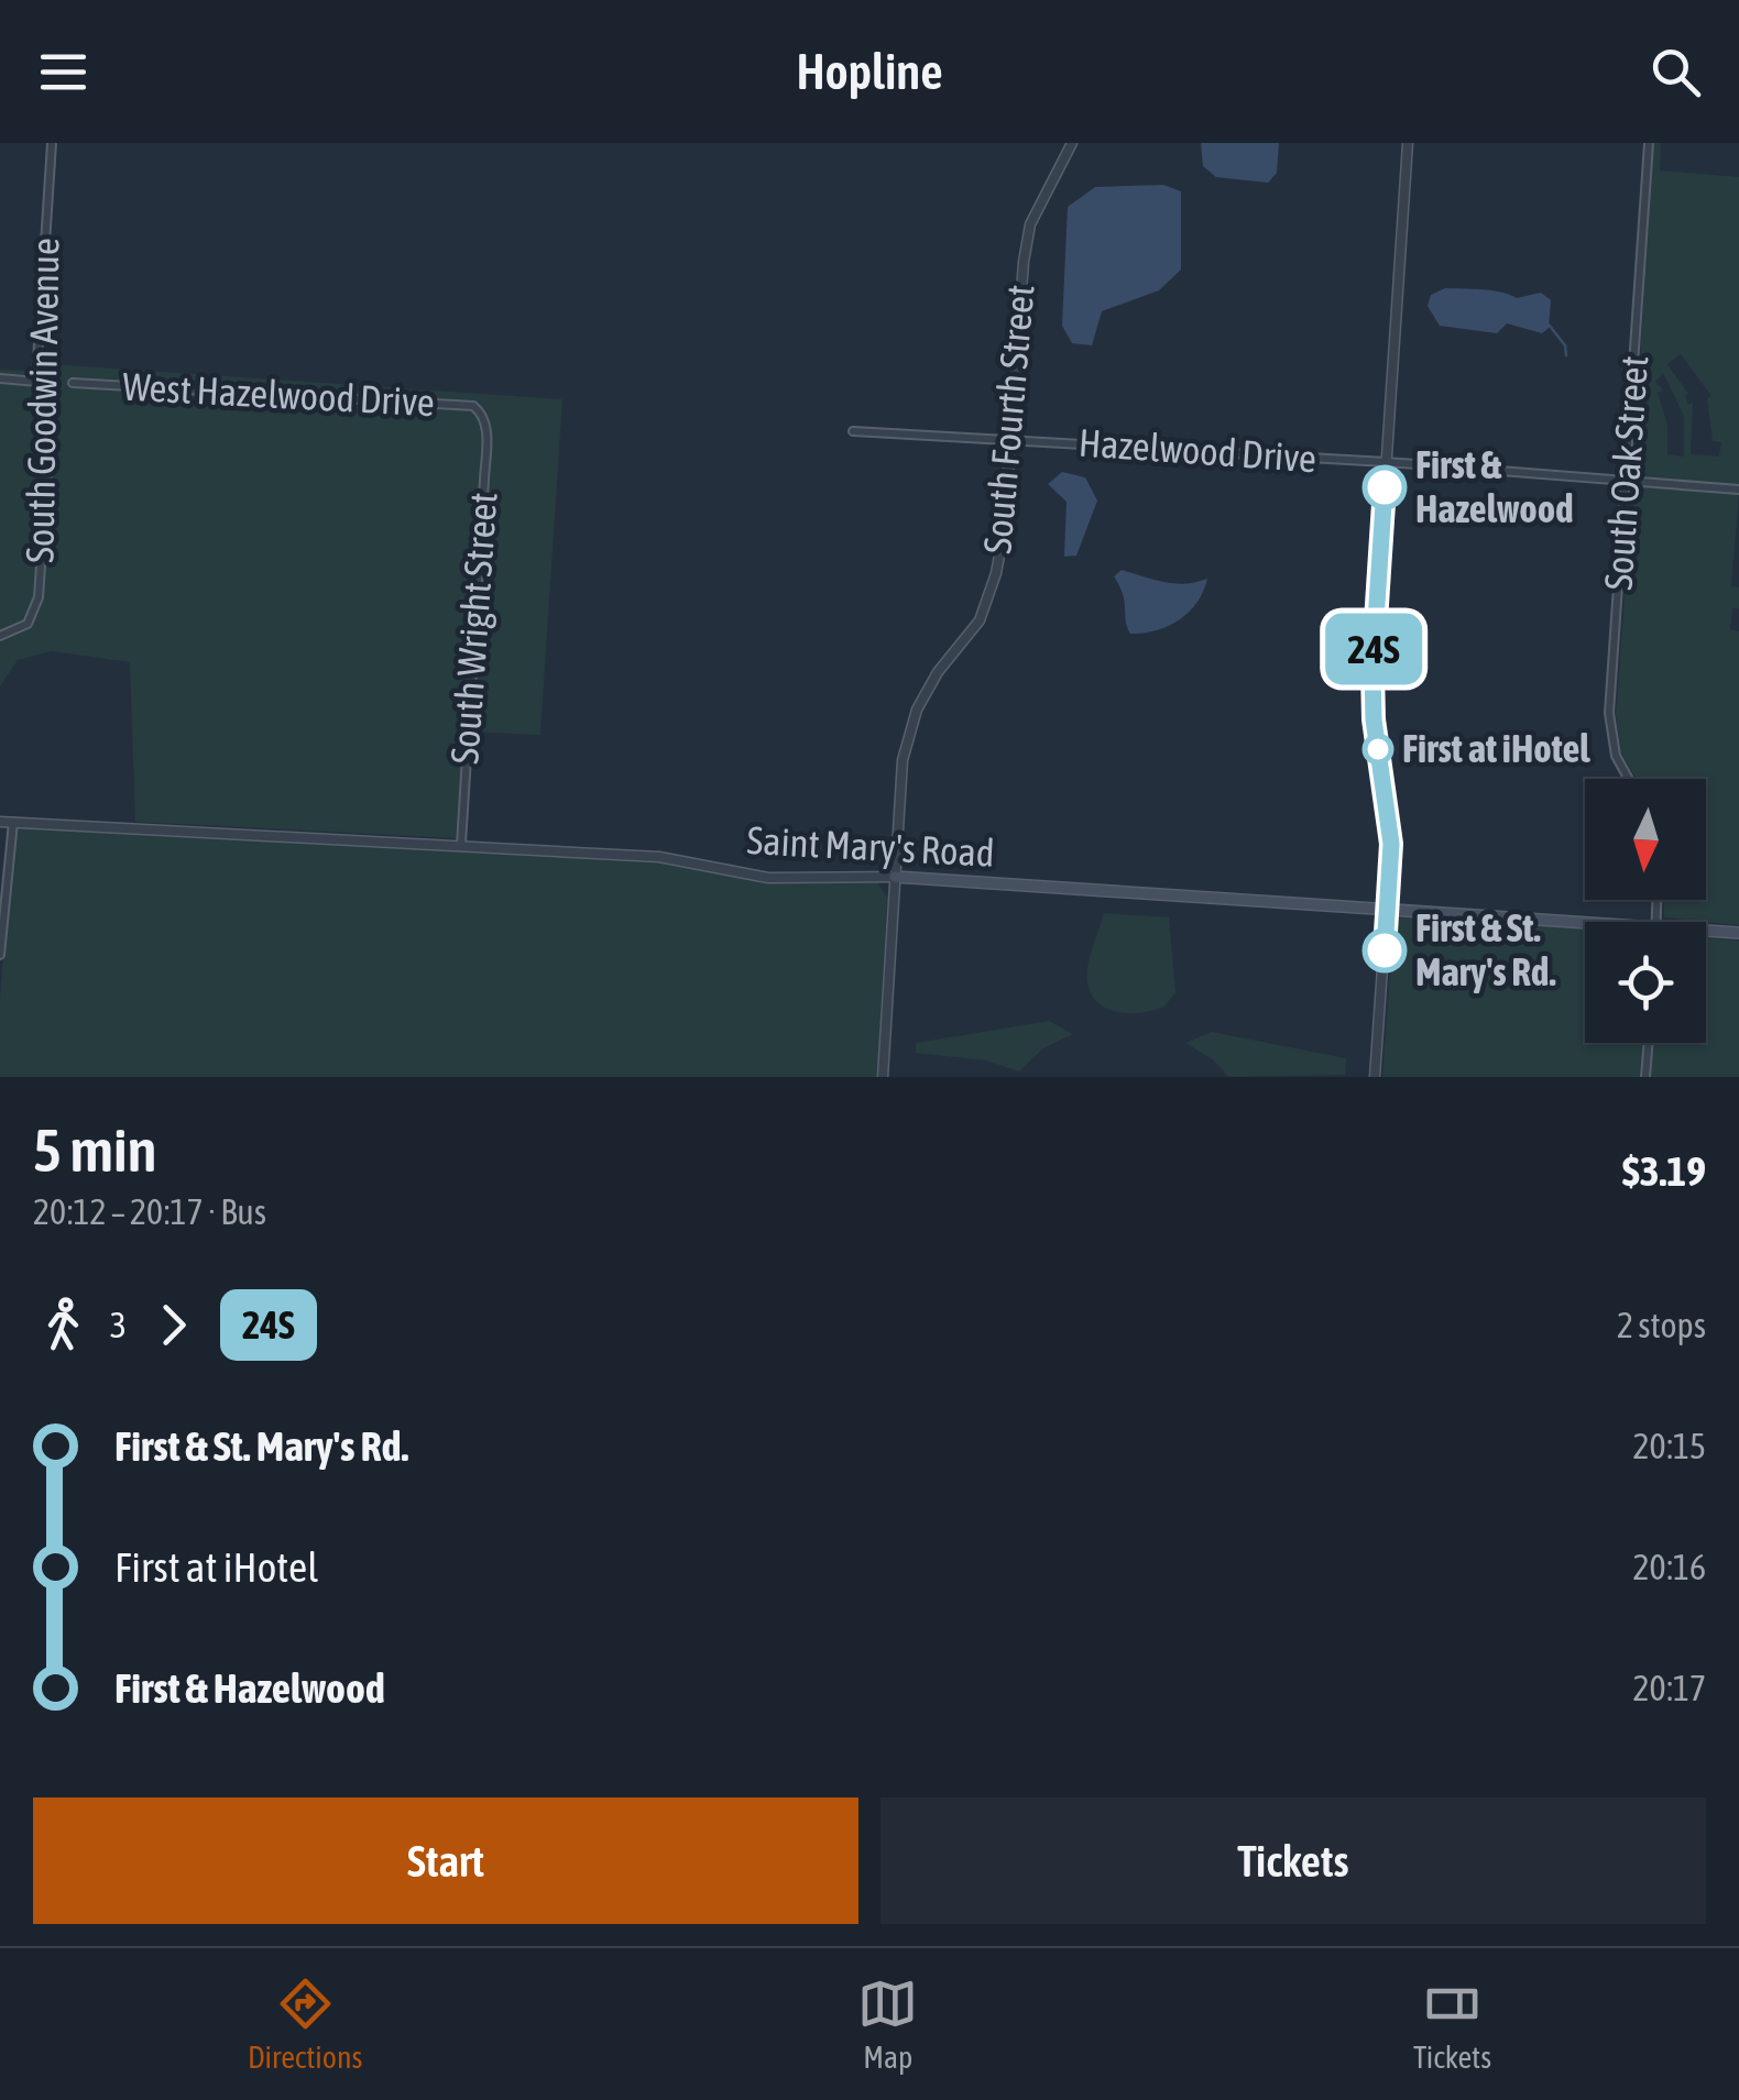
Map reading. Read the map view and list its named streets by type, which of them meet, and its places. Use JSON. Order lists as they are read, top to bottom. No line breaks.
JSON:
{"streets":{"main road":["Saint Mary's Road"],"street":["West Hazelwood Drive","South Goodwin Avenue","South Fourth Street","Hazelwood Drive","South Oak Street","South Wright Street"]},"crossings":[["West Hazelwood Drive","South Wright Street"],["South Fourth Street","Hazelwood Drive"],["South Fourth Street","Saint Mary's Road"],["Hazelwood Drive","South Oak Street"],["South Wright Street","Saint Mary's Road"]],"places":["First & Hazelwood","First at iHotel","First & St. Mary's Rd."],"lines":["bus line 24S"],"north":"bottom","page":{"header":"Hopline","on_map":"24S","heading":["5 min","20:12 – 20:17 · Bus","$3.19"],"legs":["3","24S","2 stops"],"list":[{"name":"First & St. Mary's Rd.","value":"20:15"},{"name":"First at iHotel","value":"20:16"},{"name":"First & Hazelwood","value":"20:17"}],"buttons":["Start","Tickets"],"tabs":["Directions","Map","Tickets"]}}
